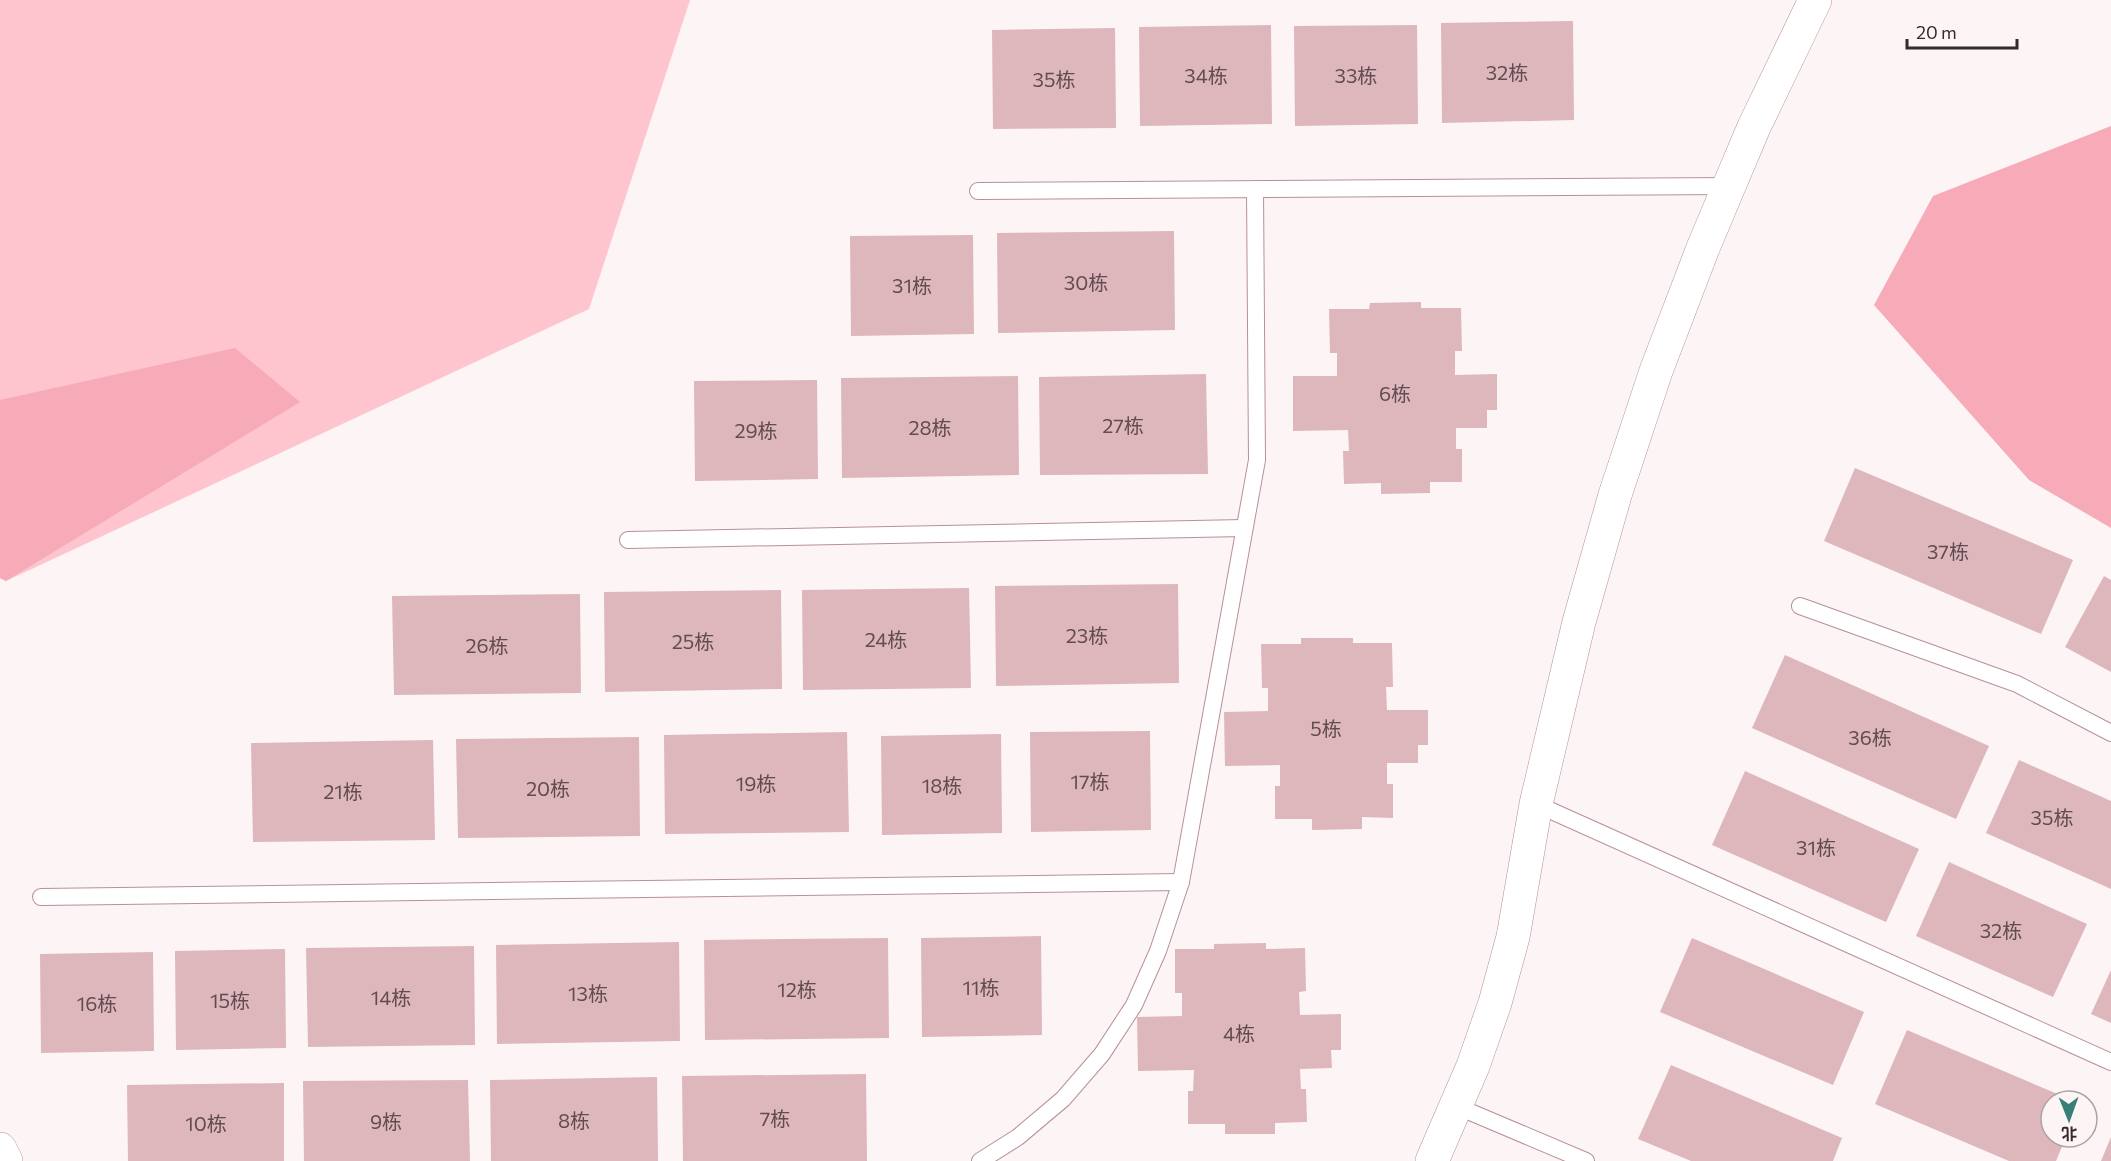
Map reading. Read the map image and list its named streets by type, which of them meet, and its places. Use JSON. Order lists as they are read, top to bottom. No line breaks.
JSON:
{"house_numbers":["32栋","34栋","33栋","35栋","30栋","31栋","6栋","27栋","28栋","29栋","37栋","23栋","24栋","25栋","26栋","5栋","36栋","17栋","19栋","18栋","20栋","21栋","35栋","31栋","32栋","11栋","12栋","13栋","14栋","15栋","16栋","4栋","7栋","8栋","9栋","10栋"],"scale_bar":"20 m","north":"bottom"}
